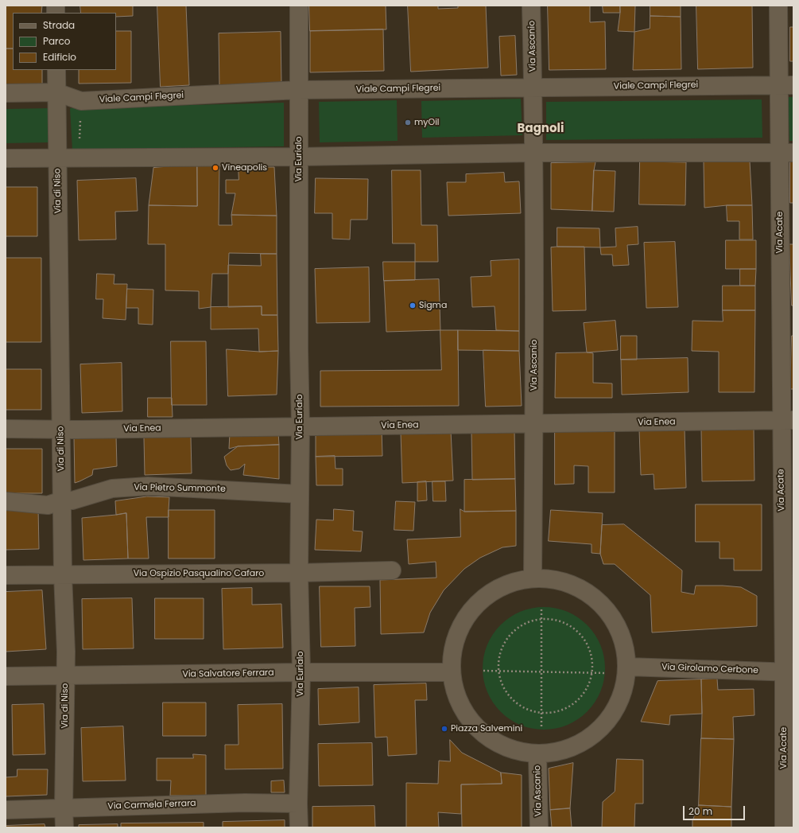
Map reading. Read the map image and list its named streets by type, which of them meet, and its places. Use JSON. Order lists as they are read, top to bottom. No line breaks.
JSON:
{"streets":{"street":["Via Ascanio","Viale Campi Flegrei","Via Eurialo","Via di Niso","Via Acate","Via Enea","Via Pietro Summonte","Via Ospizio Pasqualino Cafaro","Via Girolamo Cerbone","Via Salvatore Ferrara","Via Carmela Ferrara"]},"crossings":[["Via Ascanio","Viale Campi Flegrei"],["Via Ascanio","Via Enea"],["Viale Campi Flegrei","Via Eurialo"],["Viale Campi Flegrei","Via di Niso"],["Viale Campi Flegrei","Via Acate"],["Via Eurialo","Via Enea"],["Via Eurialo","Via Pietro Summonte"],["Via Eurialo","Via Ospizio Pasqualino Cafaro"],["Via Eurialo","Via Salvatore Ferrara"],["Via Eurialo","Via Carmela Ferrara"],["Via di Niso","Via Enea"],["Via di Niso","Via Pietro Summonte"],["Via di Niso","Via Ospizio Pasqualino Cafaro"],["Via di Niso","Via Salvatore Ferrara"],["Via di Niso","Via Carmela Ferrara"],["Via Acate","Via Enea"],["Via Acate","Via Girolamo Cerbone"]],"districts":["Bagnoli"],"places":["myOil","Vineapolis","Sigma","Piazza Salvemini"],"legend":["Strada","Parco","Edificio"],"scale_bar":"20 m"}
